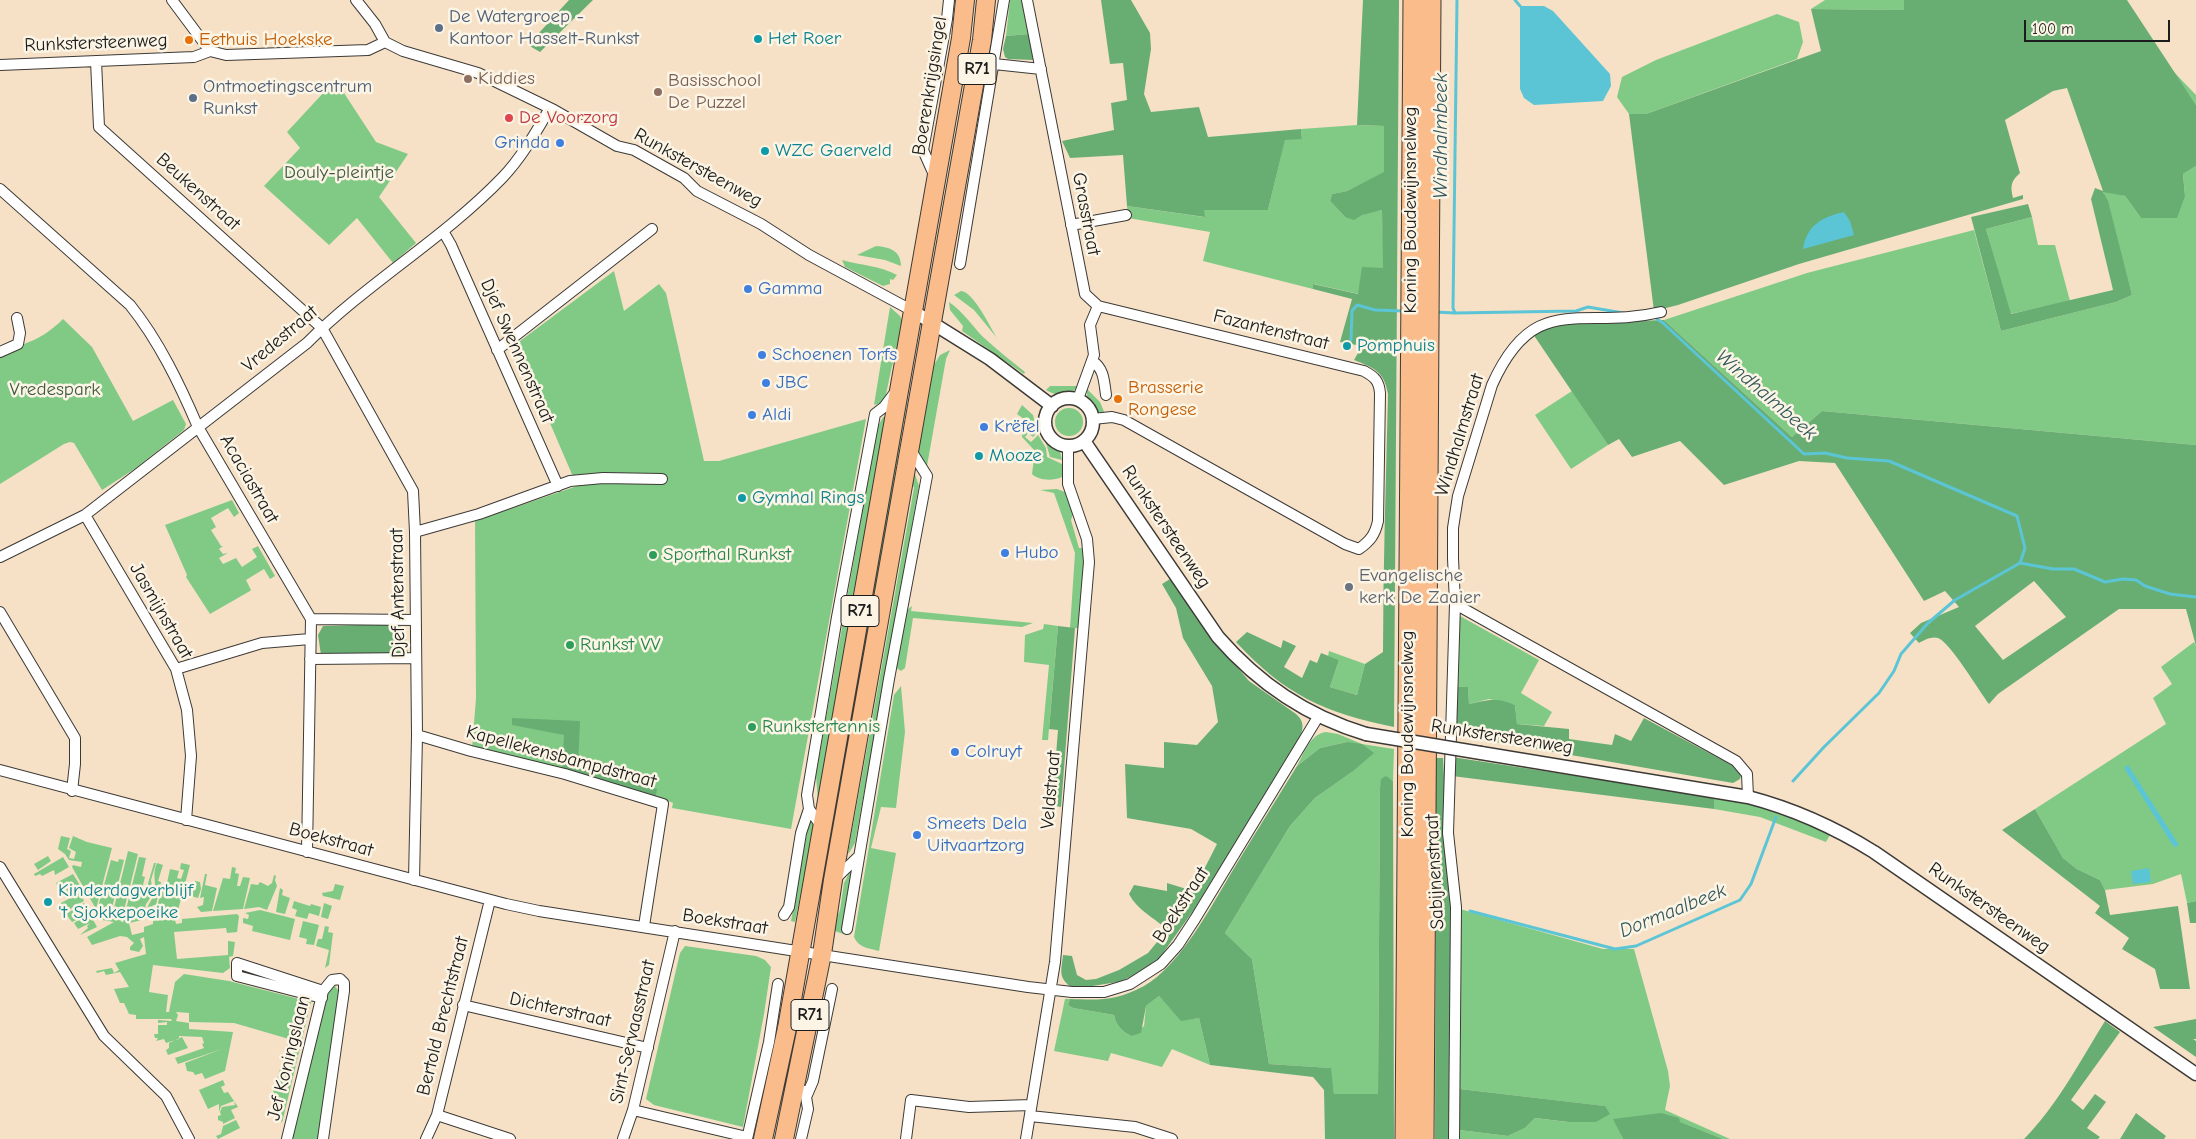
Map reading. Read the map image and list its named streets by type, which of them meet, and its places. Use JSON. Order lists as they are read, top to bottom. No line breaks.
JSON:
{"streets":{"highway":["R71","Boerenkrijgsingel","Koning Boudewijnsnelweg"],"street":["Runkstersteenweg","Beukenstraat","Grasstraat","Fazantenstraat","Vredestraat","Djef Swennenstraat","Windhalmstraat","Acaciastraat","Djef Antenstraat","Jasmijnstraat","Kapellekensbampdstraat","Veldstraat","Boekstraat","Sabijnenstraat","Dichterstraat","Bertold Brechtstraat","Sint-Servaasstraat","Jef Koningslaan"]},"crossings":[["Runkstersteenweg","R71"],["Runkstersteenweg","Boerenkrijgsingel"],["Runkstersteenweg","Beukenstraat"],["Runkstersteenweg","Fazantenstraat"],["Runkstersteenweg","Vredestraat"],["Runkstersteenweg","Veldstraat"],["Runkstersteenweg","Boekstraat"],["R71","Boerenkrijgsingel"],["R71","Boekstraat"],["Beukenstraat","Vredestraat"],["Beukenstraat","Djef Antenstraat"],["Grasstraat","Fazantenstraat"],["Fazantenstraat","Veldstraat"],["Vredestraat","Djef Swennenstraat"],["Vredestraat","Acaciastraat"],["Vredestraat","Djef Antenstraat"],["Vredestraat","Jasmijnstraat"],["Windhalmstraat","Sabijnenstraat"],["Djef Antenstraat","Kapellekensbampdstraat"],["Djef Antenstraat","Boekstraat"],["Jasmijnstraat","Boekstraat"],["Kapellekensbampdstraat","Boekstraat"],["Veldstraat","Boekstraat"],["Boekstraat","Bertold Brechtstraat"],["Boekstraat","Sint-Servaasstraat"],["Dichterstraat","Bertold Brechtstraat"],["Dichterstraat","Sint-Servaasstraat"]],"water":["Windhalmbeek","Dormaalbeek"],"parks":["Douly-pleintje","Vredespark"],"places":["De Watergroep - Kantoor Hasselt-Runkst","Het Roer","Eethuis Hoekske","Kiddies","Basisschool De Puzzel","Ontmoetingscentrum Runkst","De Voorzorg","Grinda","WZC Gaerveld","Gamma","Pomphuis","Schoenen Torfs","JBC","Brasserie Rongese","Aldi","Krëfel","Mooze","Gymhal Rings","Hubo","Sporthal Runkst","Evangelische kerk De Zaaier","Runkst VV","Runkstertennis","Colruyt","Smeets Dela Uitvaartzorg","Kinderdagverblijf 't Sjokkepoeike"],"scale_bar":"100 m"}
